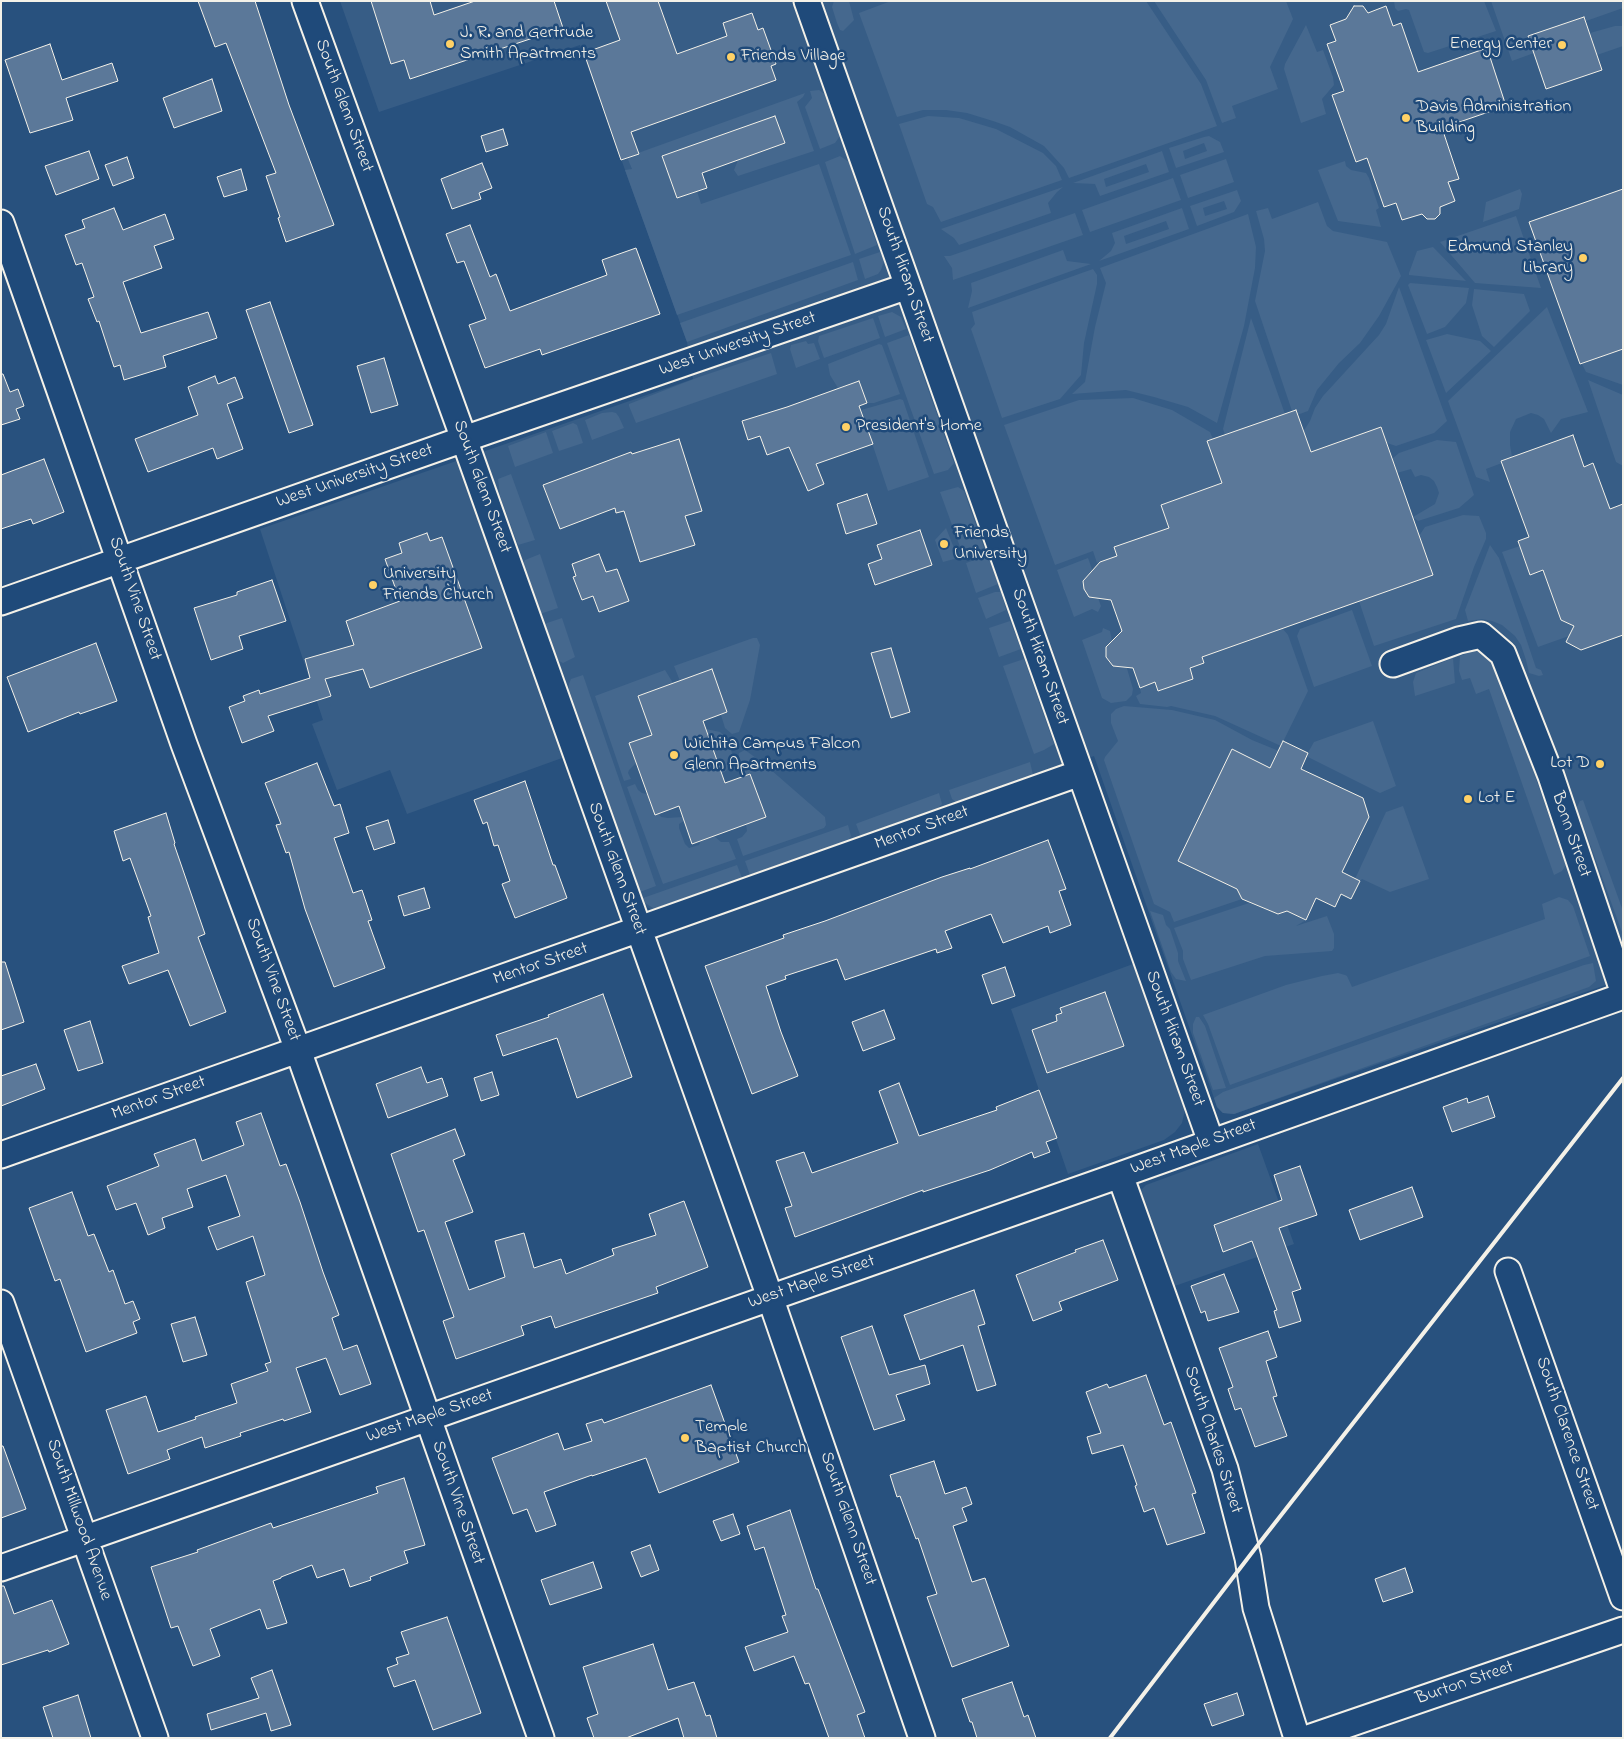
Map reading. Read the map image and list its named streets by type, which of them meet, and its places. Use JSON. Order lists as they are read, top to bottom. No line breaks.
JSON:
{"streets":{"street":["South Glenn Street","South Hiram Street","West University Street","South Vine Street","Mentor Street","Bonn Street","West Maple Street","South Clarence Street","South Charles Street","South Millwood Avenue","Burton Street"]},"crossings":[["South Glenn Street","West University Street"],["South Glenn Street","Mentor Street"],["South Glenn Street","West Maple Street"],["South Hiram Street","West University Street"],["South Hiram Street","Mentor Street"],["South Hiram Street","West Maple Street"],["West University Street","South Vine Street"],["South Vine Street","Mentor Street"],["South Vine Street","West Maple Street"],["West Maple Street","South Charles Street"],["West Maple Street","South Millwood Avenue"]],"places":["J. R. and Gertrude Smith Apartments","Energy Center","Friends Village","Davis Administration Building","Edmund Stanley Library","President's Home","Friends University","University Friends Church","Wichita Campus Falcon Glenn Apartments","Lot D","Lot E","Temple Baptist Church"]}
